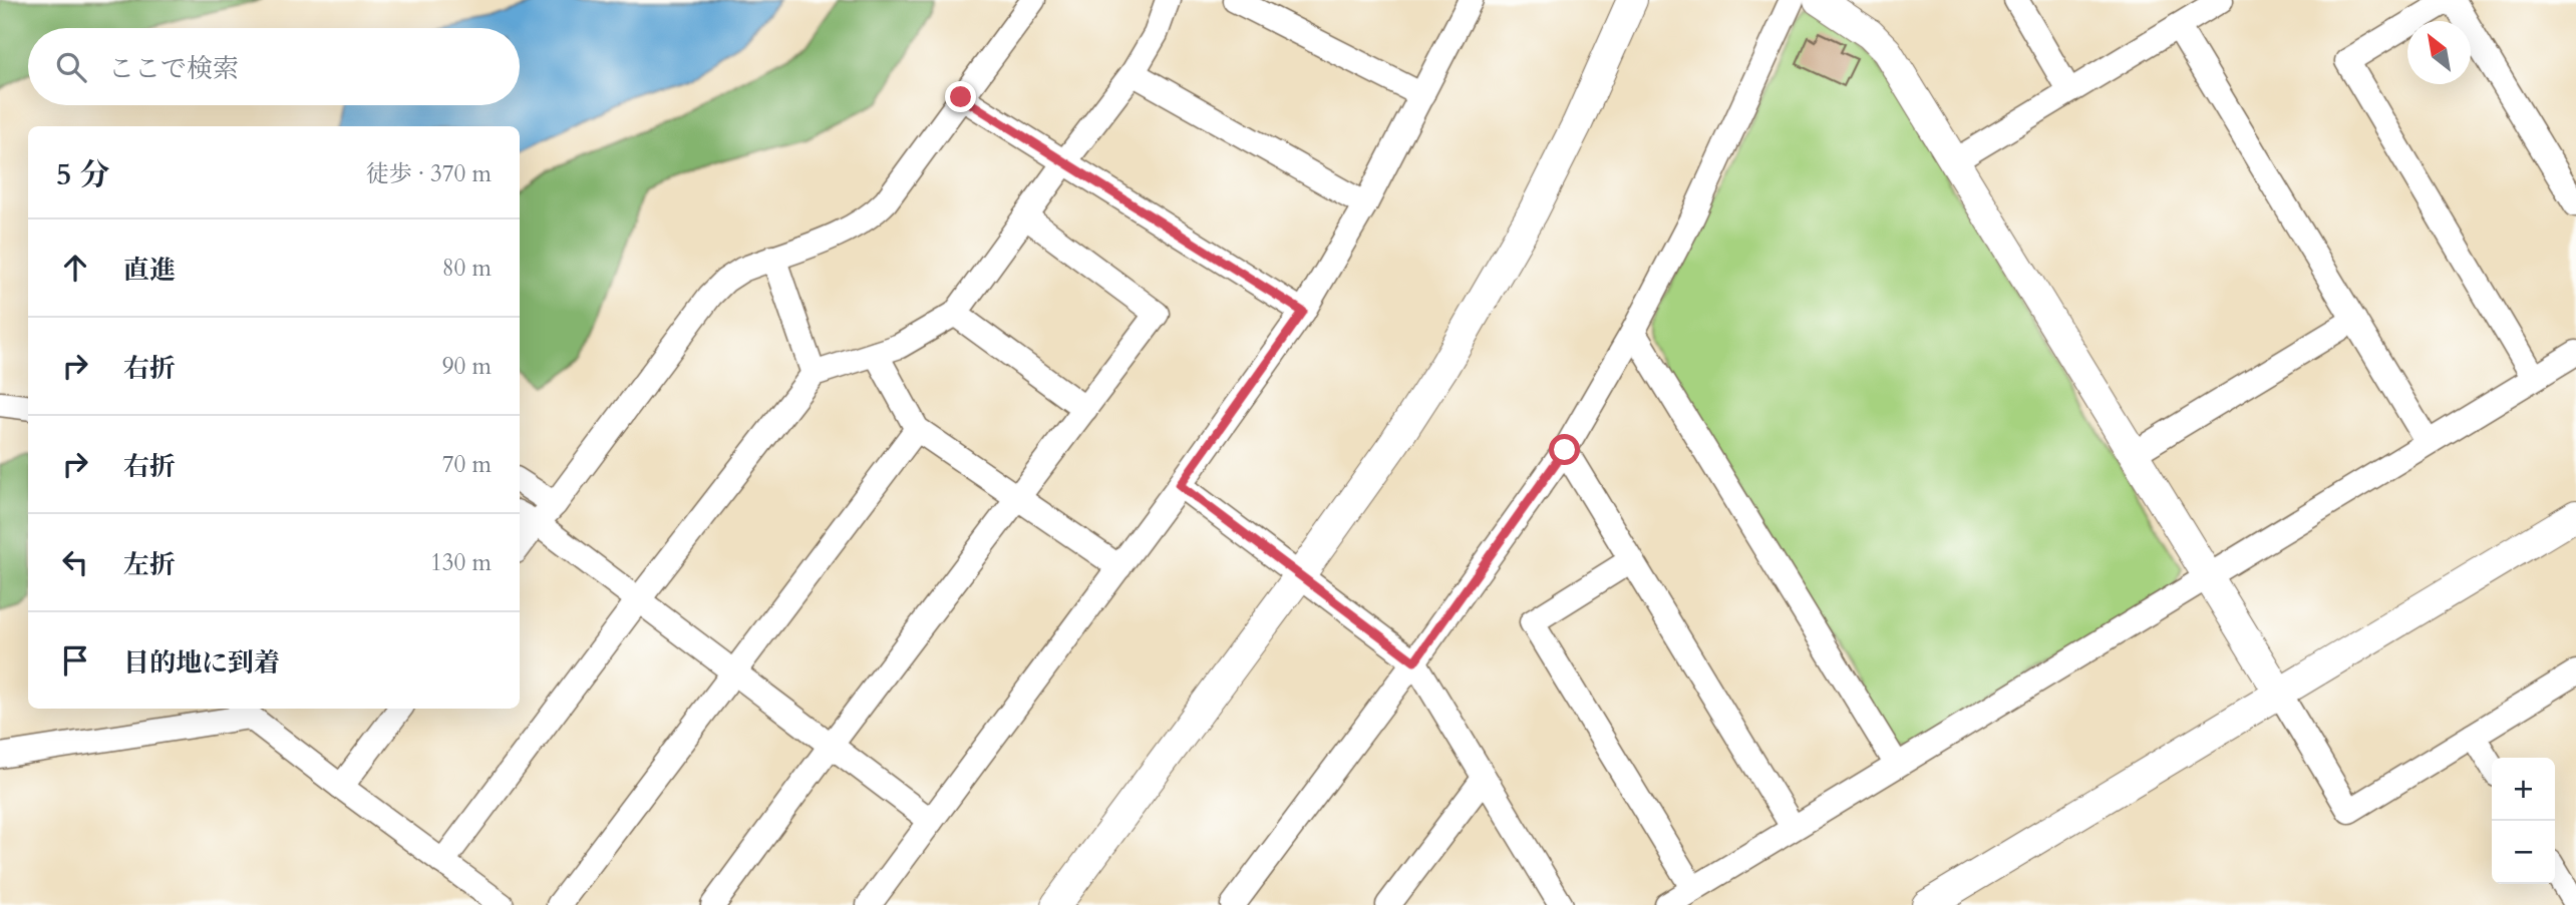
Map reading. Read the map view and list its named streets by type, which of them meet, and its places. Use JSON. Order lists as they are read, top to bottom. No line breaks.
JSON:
{"north":"top left","page":{"search":"ここで検索","heading":["5 分","徒歩 · 370 m"],"list":[["直進","80 m"],["右折","90 m"],["右折","70 m"],["左折","130 m"],"目的地に到着"],"map_buttons":["+","−"]}}
